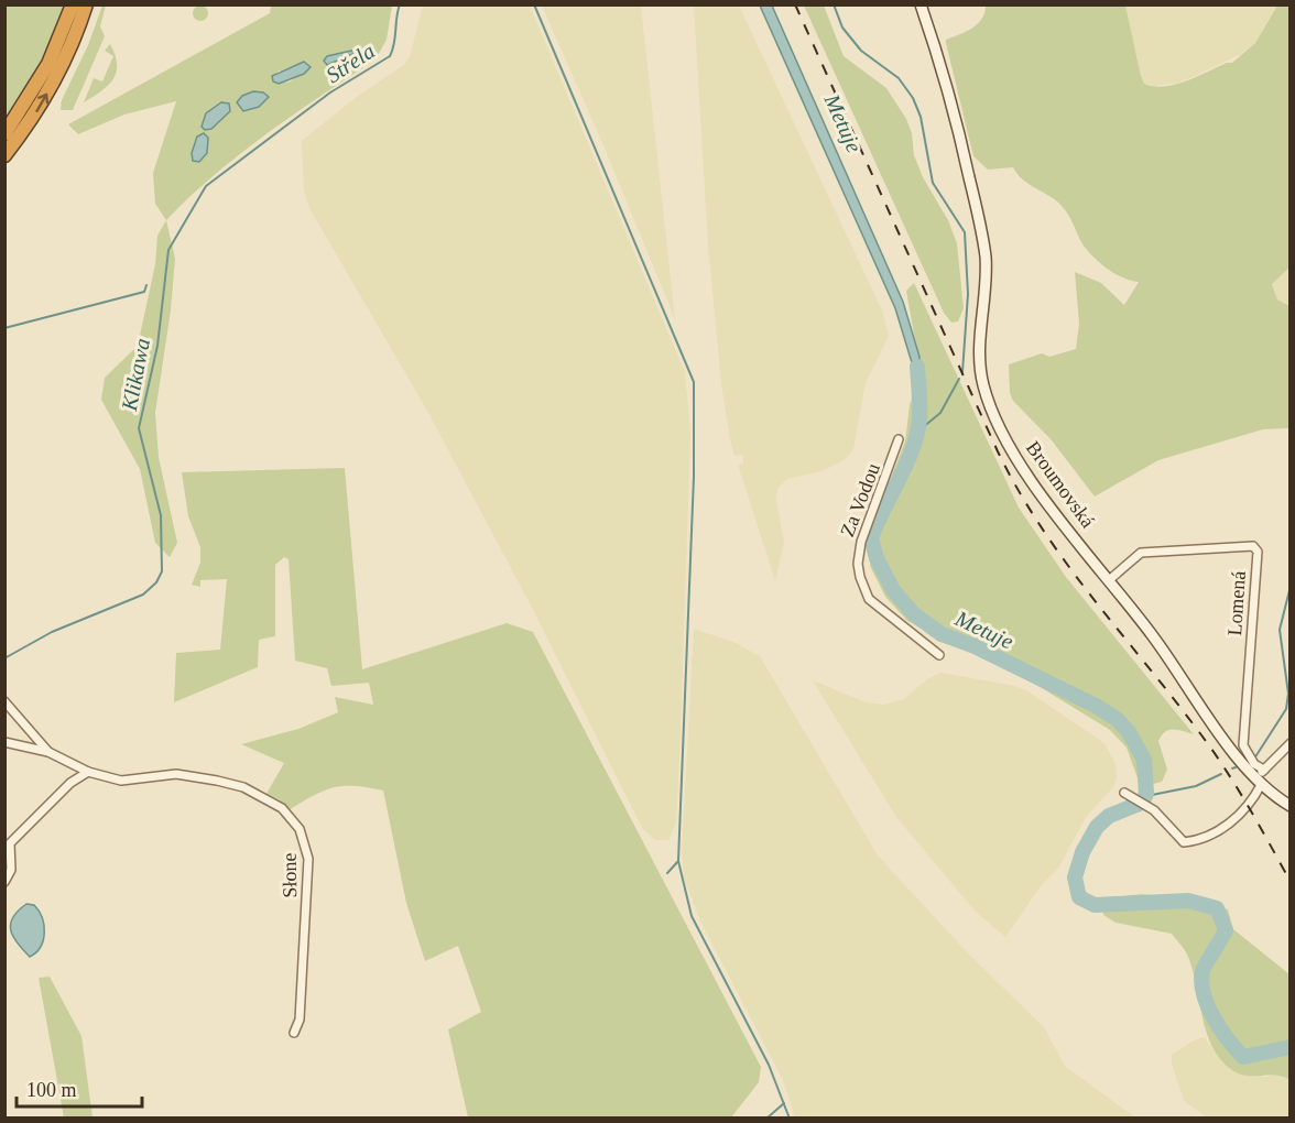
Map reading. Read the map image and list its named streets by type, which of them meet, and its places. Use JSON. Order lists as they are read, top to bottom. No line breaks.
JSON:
{"streets":{"main road":["Broumovská"],"street":["Za Vodou","Lomená","Słone"]},"crossings":[["Broumovská","Lomená"]],"water":["Střela","Metuje","Klikawa"],"scale_bar":"100 m"}
